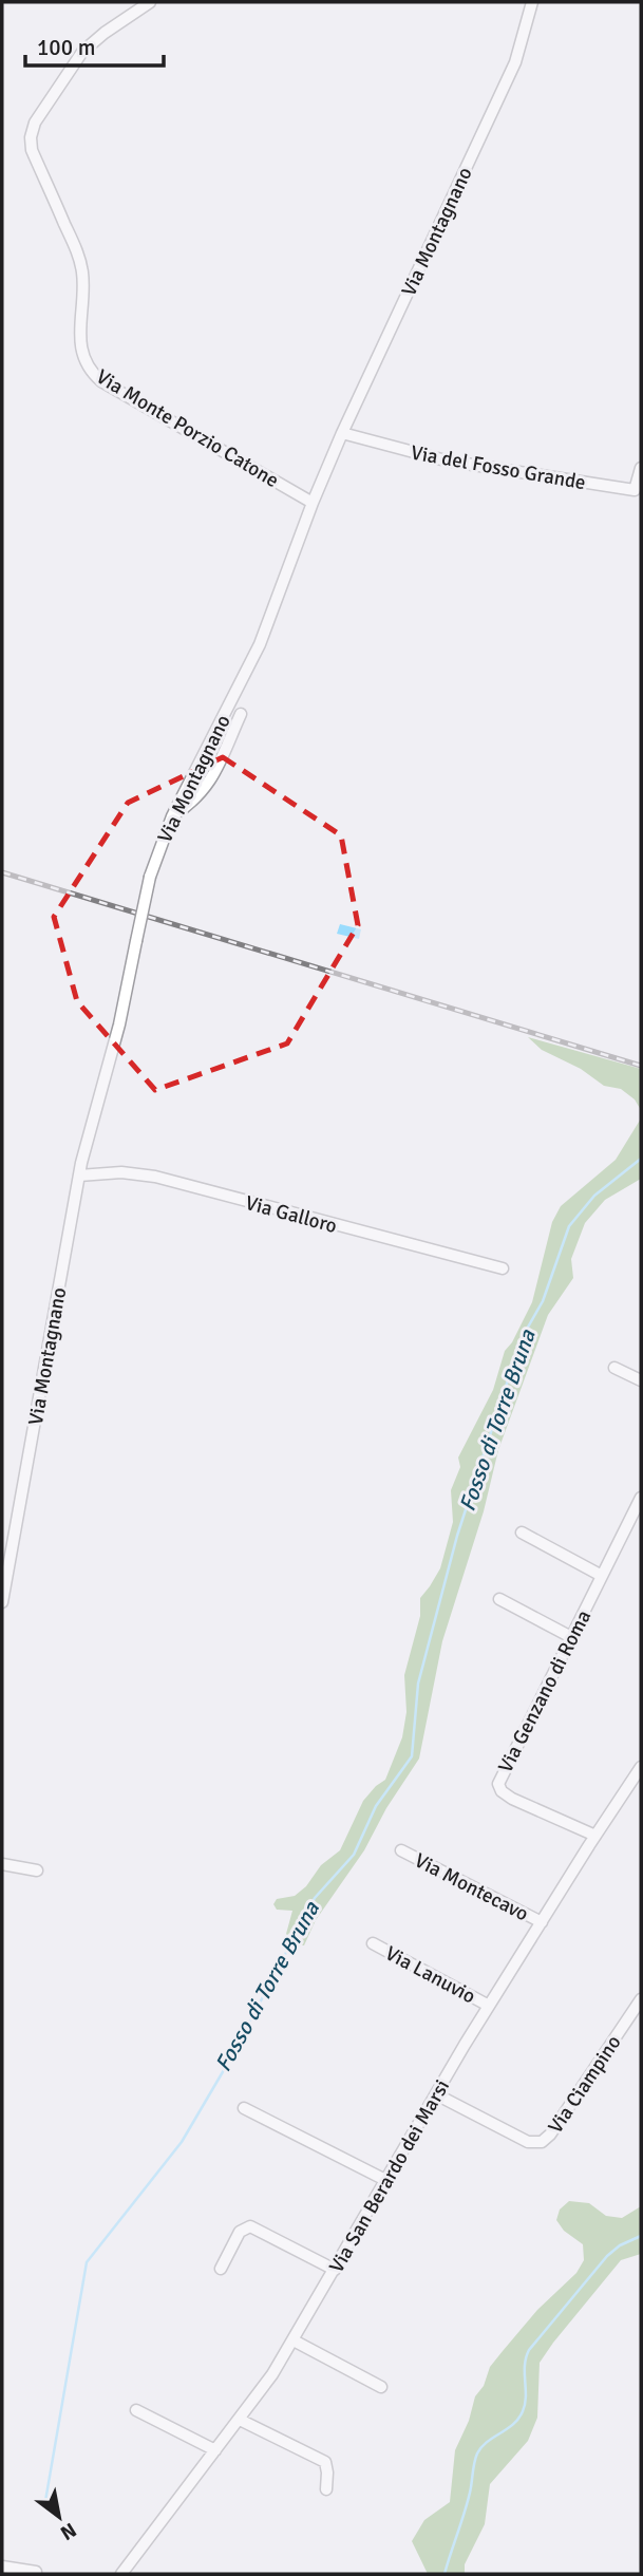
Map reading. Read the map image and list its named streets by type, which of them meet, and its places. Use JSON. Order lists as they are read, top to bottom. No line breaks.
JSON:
{"streets":{"street":["Via Montagnano","Via Monte Porzio Catone","Via del Fosso Grande","Via Galloro","Via Genzano di Roma","Via Montecavo","Via Lanuvio","Via Ciampino","Via San Berardo dei Marsi"]},"crossings":[["Via Montagnano","Via Monte Porzio Catone"],["Via Montagnano","Via del Fosso Grande"],["Via Montagnano","Via Galloro"],["Via Genzano di Roma","Via San Berardo dei Marsi"],["Via Montecavo","Via San Berardo dei Marsi"],["Via Lanuvio","Via San Berardo dei Marsi"],["Via Ciampino","Via San Berardo dei Marsi"]],"water":["Fosso di Torre Bruna"],"scale_bar":"100 m","north":"bottom right"}
